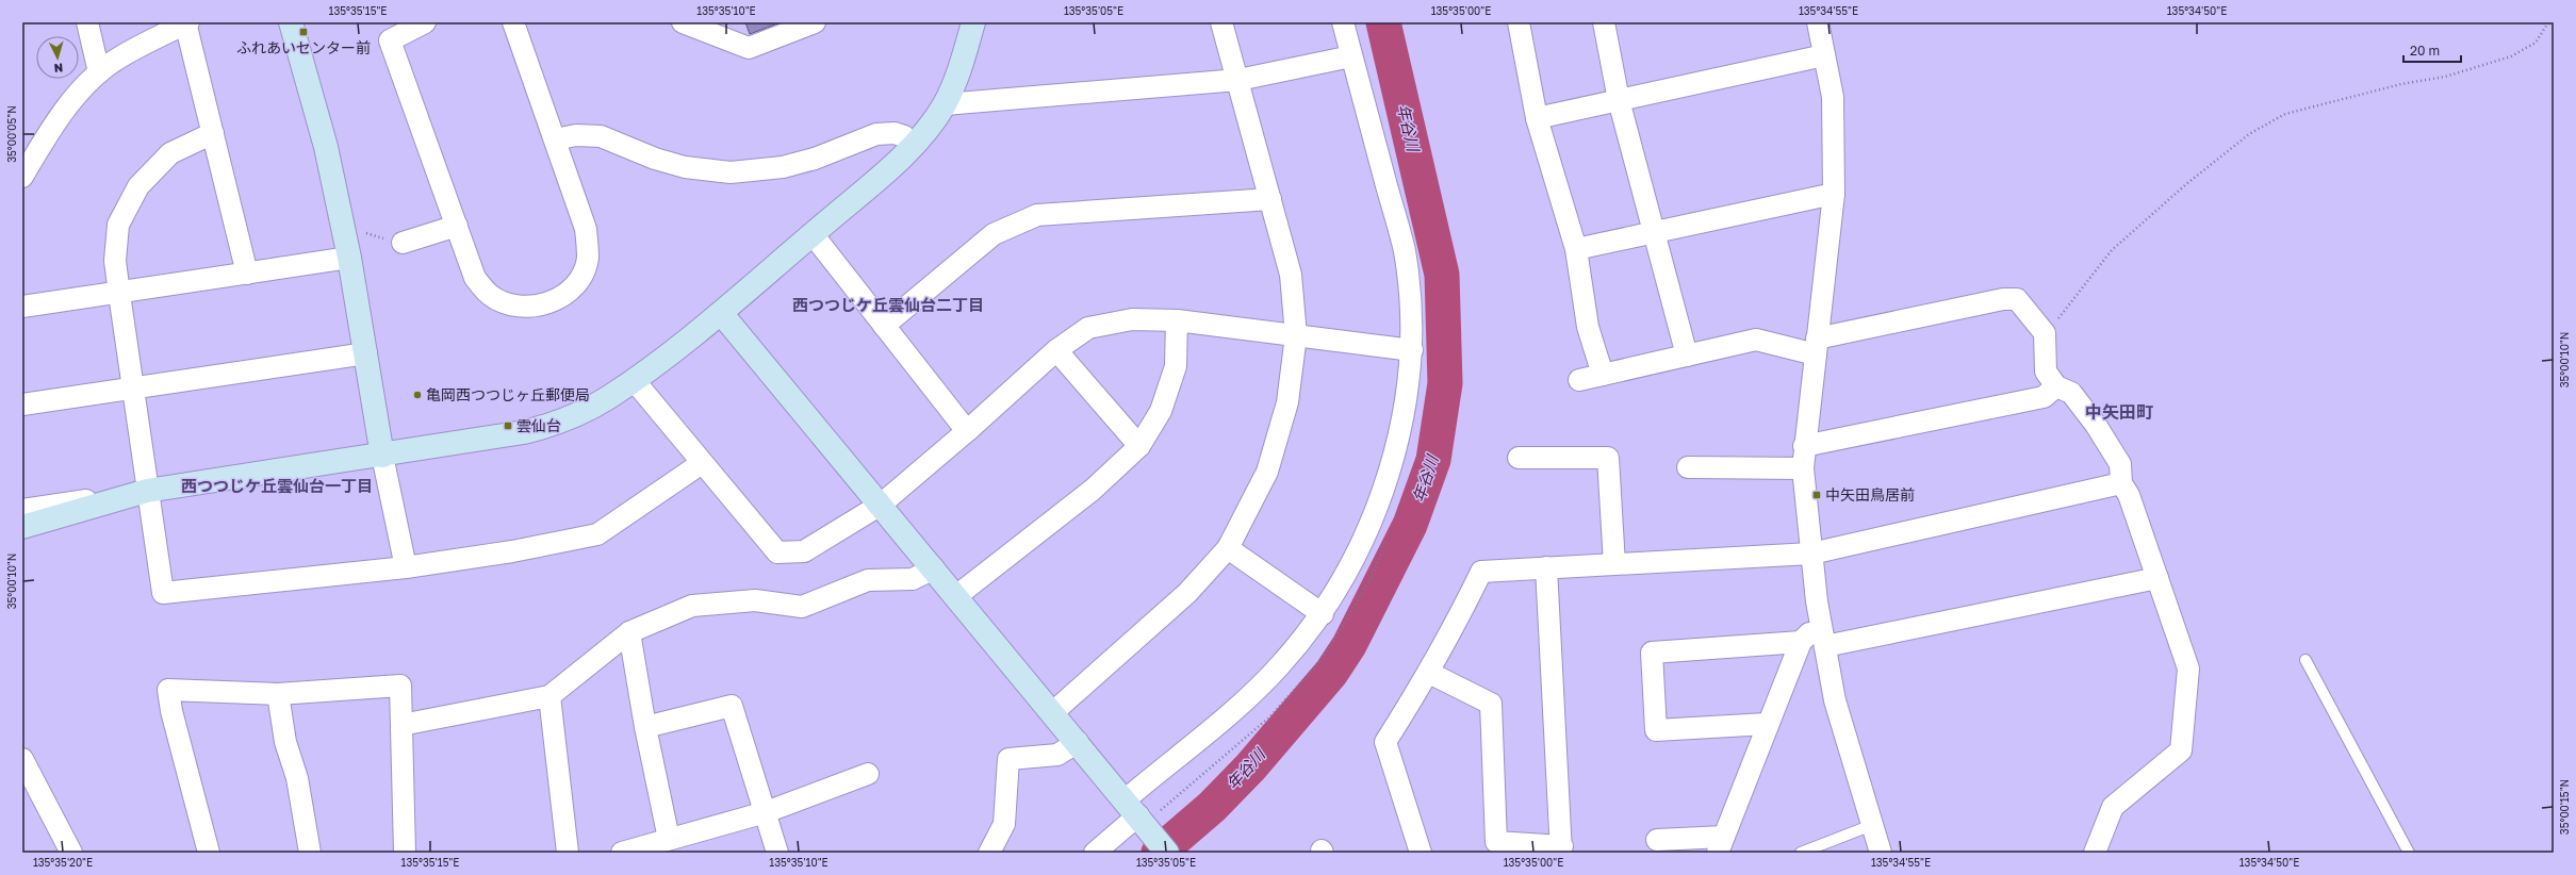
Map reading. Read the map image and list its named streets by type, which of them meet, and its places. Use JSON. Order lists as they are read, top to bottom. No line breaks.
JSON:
{"districts":["西つつじケ丘雲仙台二丁目","中矢田町","西つつじケ丘雲仙台一丁目"],"water":["年谷川"],"places":{"transit":["ふれあいセンター前","雲仙台","中矢田鳥居前"],"other":["亀岡西つつじヶ丘郵便局"]},"scale_bar":"20 m","north":"bottom","coordinates":["135°35'15\"E","135°35'10\"E","135°35'05\"E","135°35'00\"E","135°34'55\"E","135°34'50\"E","35°00'05\"N","35°00'10\"N","35°00'15\"N","135°35'20\"E"]}
